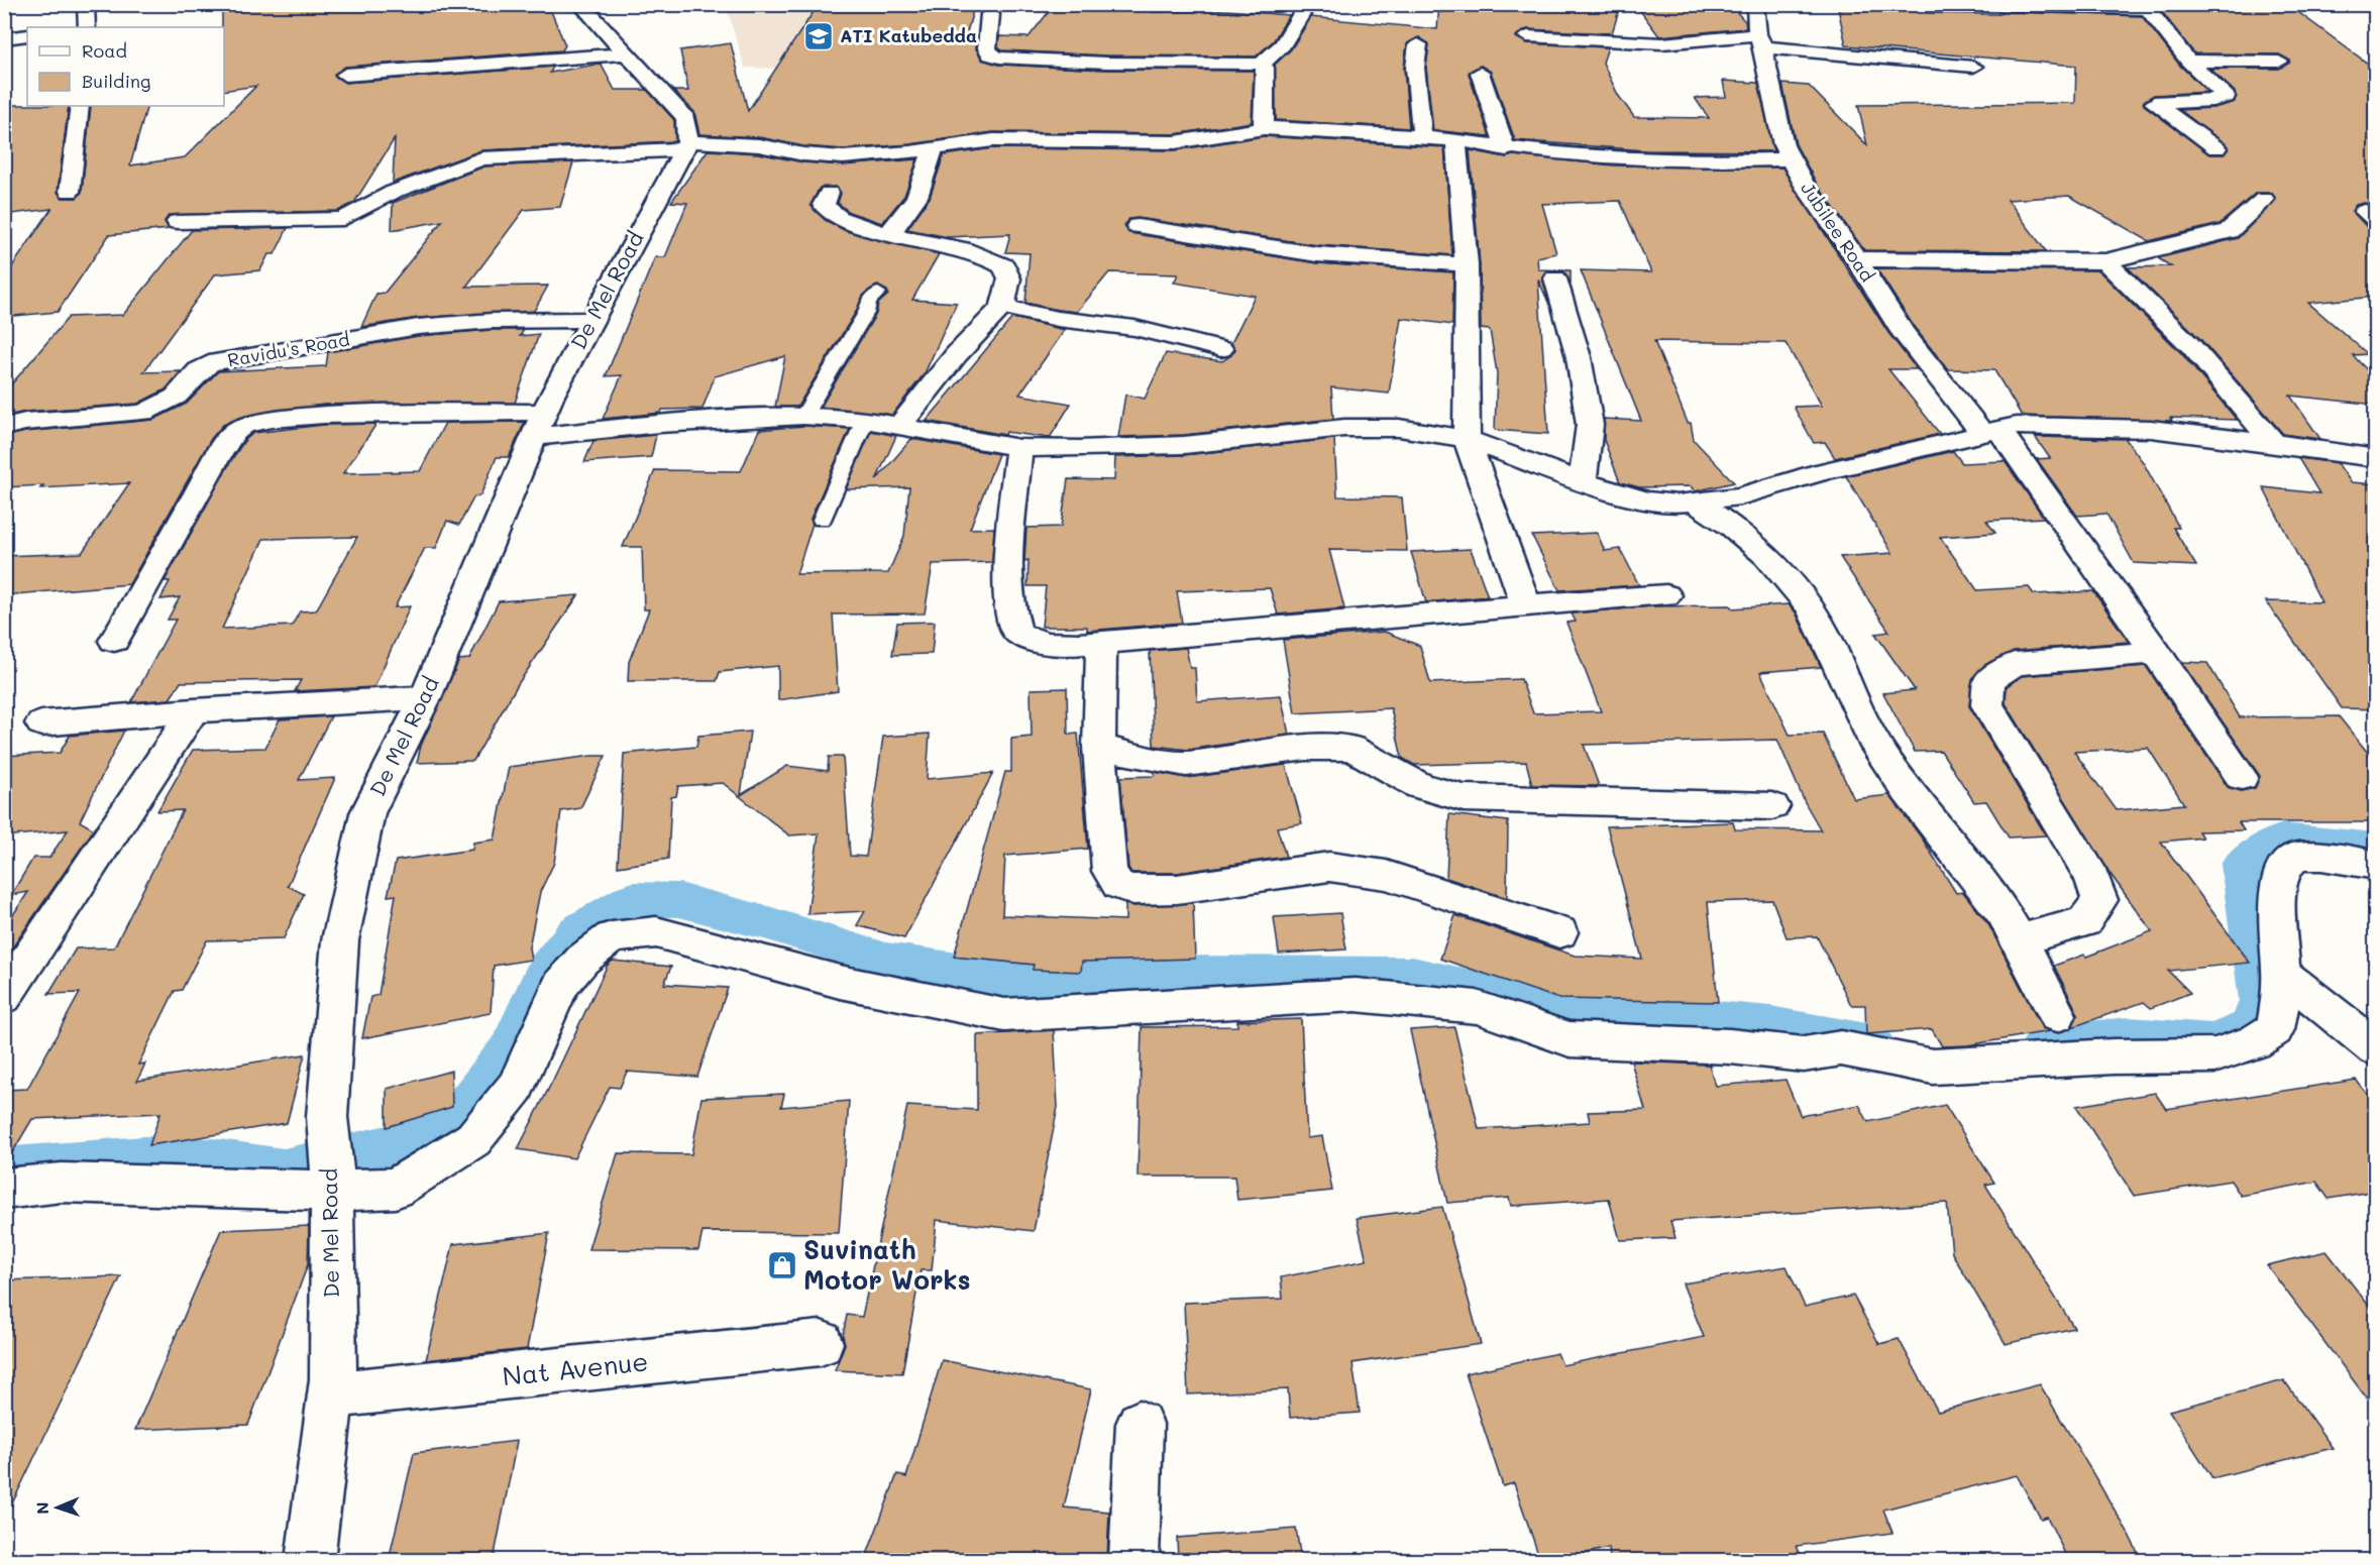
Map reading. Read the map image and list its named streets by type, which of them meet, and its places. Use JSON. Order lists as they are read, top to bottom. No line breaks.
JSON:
{"streets":{"street":["Jubilee Road","De Mel Road","Ravidu's Road","Nat Avenue"]},"crossings":[["De Mel Road","Ravidu's Road"],["De Mel Road","Nat Avenue"]],"places":{"school or university":["ATI Katubedda"],"shop":["Suvinath Motor Works"]},"legend":["Road","Building"],"north":"left"}
